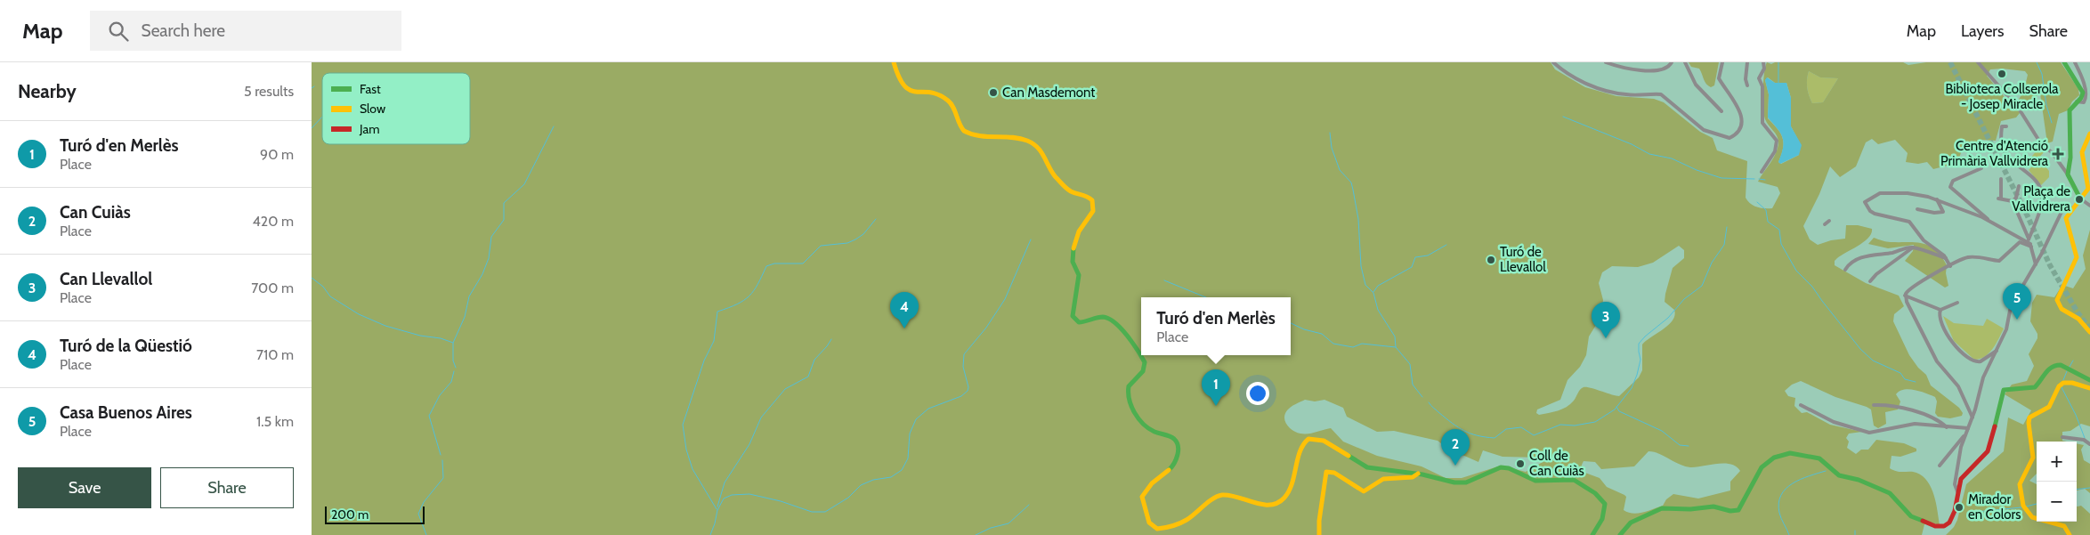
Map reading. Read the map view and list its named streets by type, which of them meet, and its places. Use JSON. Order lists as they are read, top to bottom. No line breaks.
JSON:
{"places":{"other":["Biblioteca Collserola - Josep Miracle","Can Masdemont","Plaça de Vallvidrera","Turó de Llevallol","Coll de Can Cuiàs","Mirador en Colors"],"health":["Centre d'Atenció Primària Vallvidrera"]},"legend":["Fast","Slow","Jam"],"scale_bar":"200 m","page":{"header":"Map","search":"Search here","nav":["Map","Layers","Share"],"heading":["Nearby","5 results"],"list":[{"mark":"1","name":"Turó d'en Merlès","note":"Place","value":"90 m"},{"mark":"2","name":"Can Cuiàs","note":"Place","value":"420 m"},{"mark":"3","name":"Can Llevallol","note":"Place","value":"700 m"},{"mark":"4","name":"Turó de la Qüestió","note":"Place","value":"710 m"},{"mark":"5","name":"Casa Buenos Aires","note":"Place","value":"1.5 km"}],"pins":["5","4","3","1","2"],"popup":["Turó d'en Merlès","Place"],"map_buttons":["+","−"],"buttons":["Save","Share"],"scale":"200 m"}}
